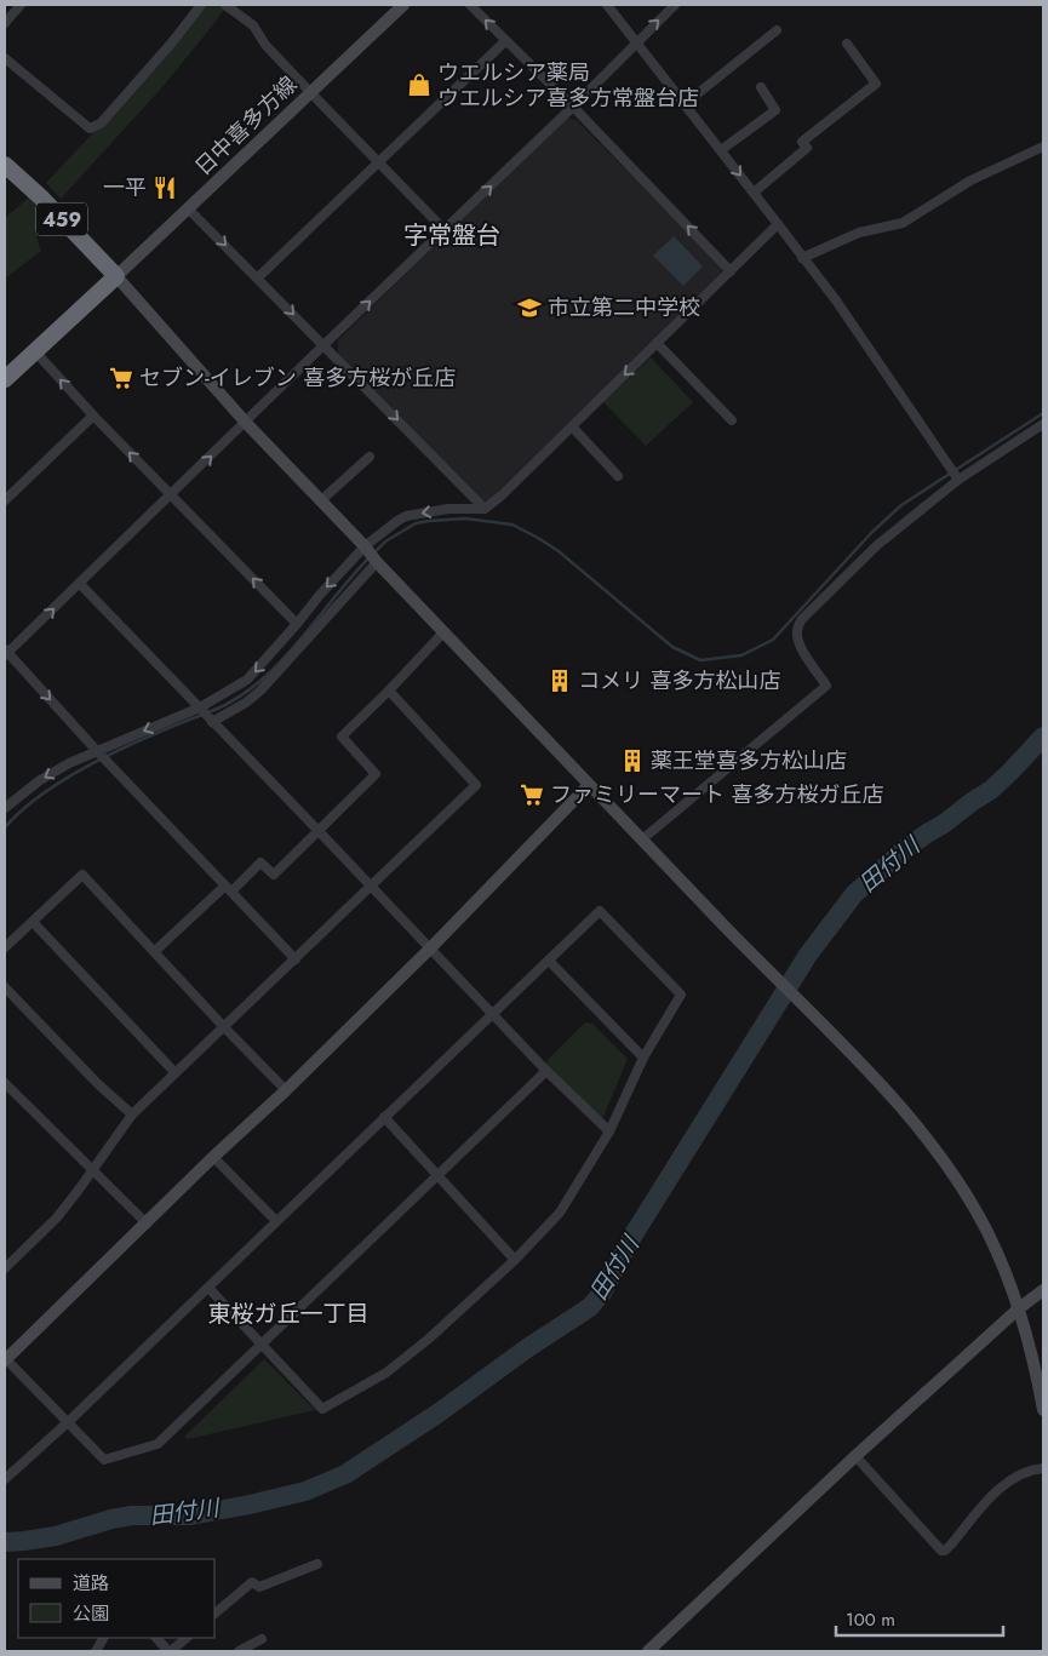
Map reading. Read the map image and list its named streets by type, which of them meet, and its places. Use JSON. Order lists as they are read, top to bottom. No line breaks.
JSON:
{"streets":{"highway":["459"],"street":["日中喜多方線"]},"crossings":[["日中喜多方線","459"]],"districts":["字常盤台","東桜ガ丘一丁目"],"water":["田付川"],"places":{"shop":["ウエルシア薬局 ウエルシア喜多方常盤台店"],"restaurant":["一平"],"school or university":["市立第二中学校"],"supermarket":["セブン-イレブン 喜多方桜が丘店","ファミリーマート 喜多方桜ガ丘店"],"building":["コメリ 喜多方松山店","薬王堂喜多方松山店"]},"legend":["道路","公園"],"scale_bar":"100 m"}
